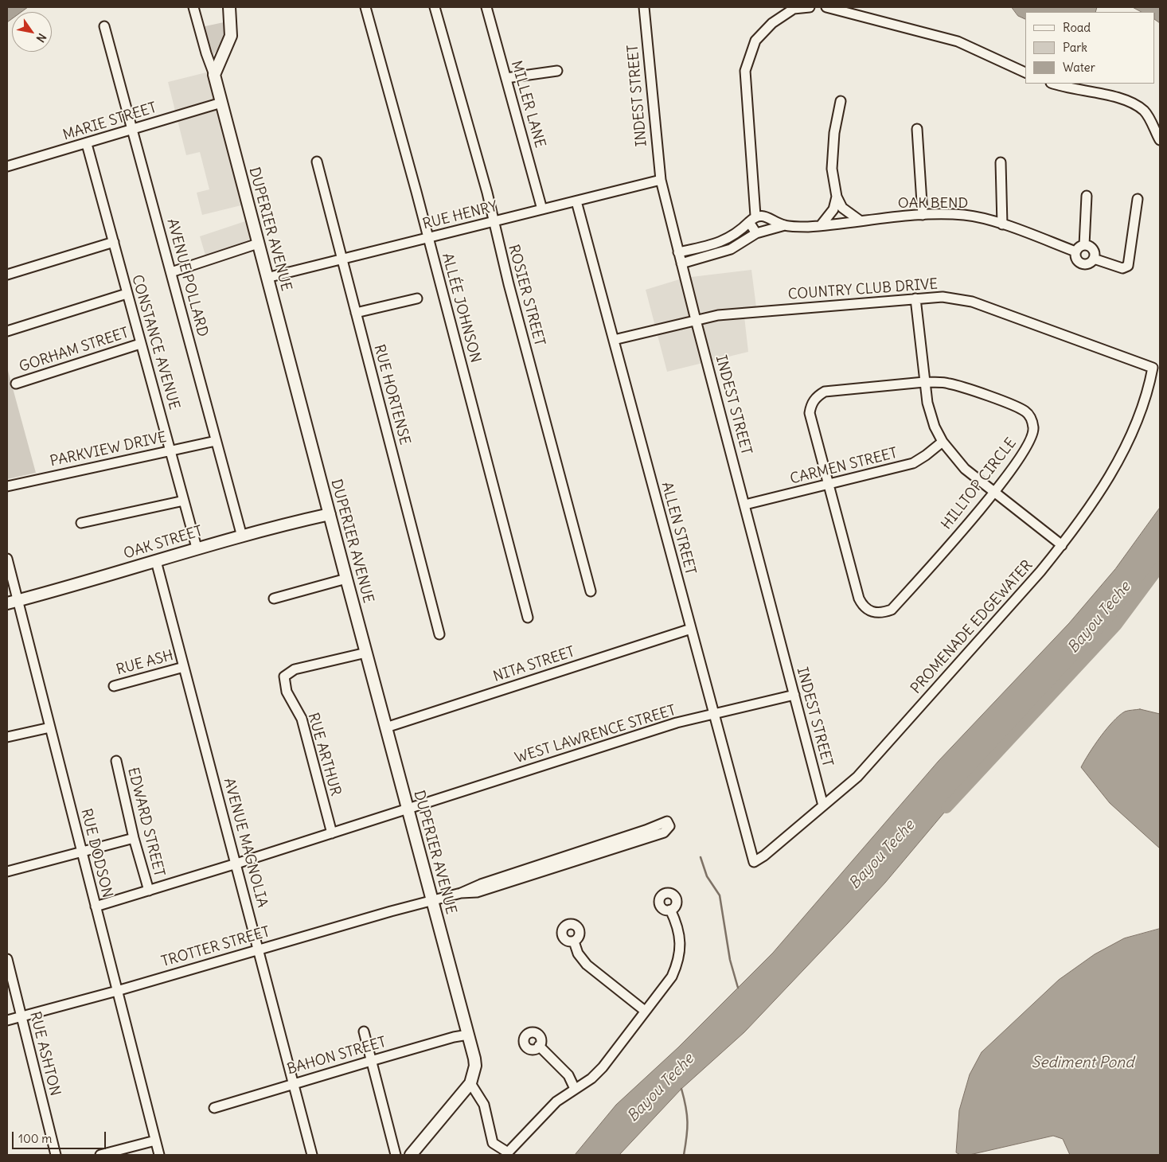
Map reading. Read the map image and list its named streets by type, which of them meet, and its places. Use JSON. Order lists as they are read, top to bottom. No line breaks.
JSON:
{"streets":{"main road":["DUPERIER AVENUE","OAK STREET"],"street":["INDEST STREET","MILLER LANE","MARIE STREET","OAK BEND","RUE HENRY","AVENUE POLLARD","COUNTRY CLUB DRIVE","ROSIER STREET","ALLÉE JOHNSON","CONSTANCE AVENUE","GORHAM STREET","RUE HORTENSE","PARKVIEW DRIVE","CARMEN STREET","HILLTOP CIRCLE","ALLEN STREET","PROMENADE EDGEWATER","RUE ASH","NITA STREET","WEST LAWRENCE STREET","RUE ARTHUR","EDWARD STREET","AVENUE MAGNOLIA","RUE DODSON","TROTTER STREET","RUE ASHTON","BAHON STREET"]},"crossings":[["INDEST STREET","OAK BEND"],["INDEST STREET","RUE HENRY"],["INDEST STREET","COUNTRY CLUB DRIVE"],["INDEST STREET","CARMEN STREET"],["INDEST STREET","PROMENADE EDGEWATER"],["INDEST STREET","WEST LAWRENCE STREET"],["MILLER LANE","RUE HENRY"],["MARIE STREET","DUPERIER AVENUE"],["MARIE STREET","AVENUE POLLARD"],["MARIE STREET","CONSTANCE AVENUE"],["RUE HENRY","DUPERIER AVENUE"],["RUE HENRY","ROSIER STREET"],["RUE HENRY","ALLÉE JOHNSON"],["RUE HENRY","RUE HORTENSE"],["RUE HENRY","ALLEN STREET"],["DUPERIER AVENUE","OAK STREET"],["DUPERIER AVENUE","NITA STREET"],["DUPERIER AVENUE","WEST LAWRENCE STREET"],["DUPERIER AVENUE","RUE ARTHUR"],["DUPERIER AVENUE","TROTTER STREET"],["DUPERIER AVENUE","BAHON STREET"],["AVENUE POLLARD","PARKVIEW DRIVE"],["AVENUE POLLARD","OAK STREET"],["COUNTRY CLUB DRIVE","ALLEN STREET"],["COUNTRY CLUB DRIVE","PROMENADE EDGEWATER"],["CONSTANCE AVENUE","GORHAM STREET"],["CONSTANCE AVENUE","PARKVIEW DRIVE"],["CONSTANCE AVENUE","OAK STREET"],["CARMEN STREET","HILLTOP CIRCLE"],["ALLEN STREET","PROMENADE EDGEWATER"],["ALLEN STREET","NITA STREET"],["ALLEN STREET","WEST LAWRENCE STREET"],["OAK STREET","AVENUE MAGNOLIA"],["OAK STREET","RUE DODSON"],["RUE ASH","AVENUE MAGNOLIA"],["WEST LAWRENCE STREET","RUE ARTHUR"],["WEST LAWRENCE STREET","EDWARD STREET"],["WEST LAWRENCE STREET","AVENUE MAGNOLIA"],["WEST LAWRENCE STREET","RUE DODSON"],["AVENUE MAGNOLIA","TROTTER STREET"],["AVENUE MAGNOLIA","BAHON STREET"],["RUE DODSON","TROTTER STREET"],["TROTTER STREET","RUE ASHTON"]],"water":["Bayou Teche","Sediment Pond"],"legend":["Road","Park","Water"],"scale_bar":"100 m","north":"bottom right"}
